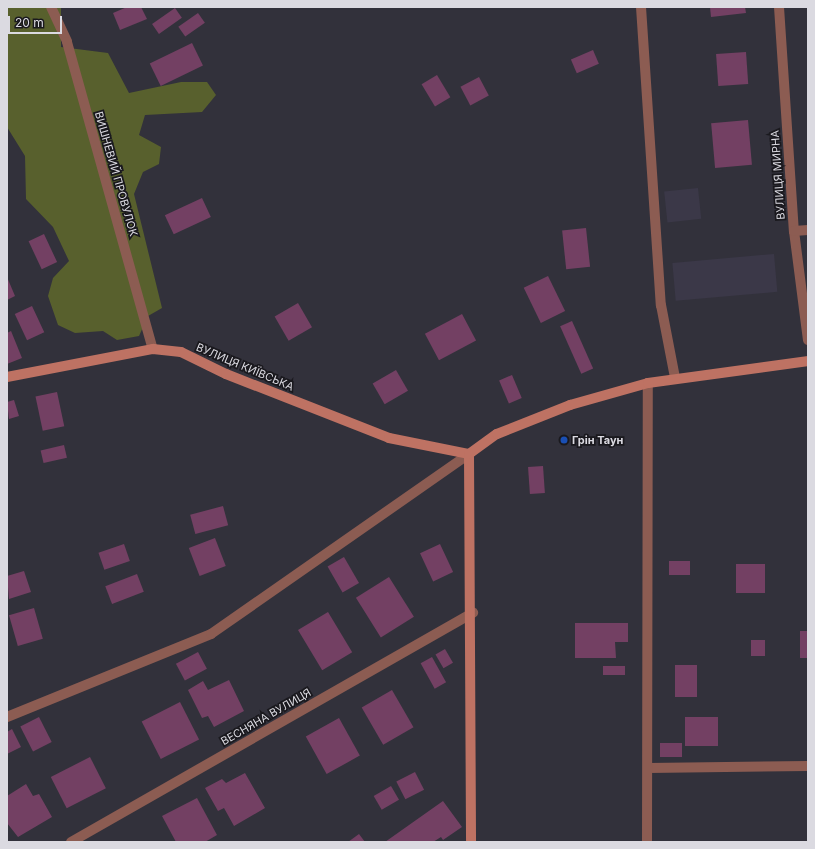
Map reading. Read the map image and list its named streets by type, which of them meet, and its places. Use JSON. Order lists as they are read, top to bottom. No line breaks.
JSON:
{"streets":{"street":["ВИШНЕВИЙ ПРОВУЛОК","ВУЛИЦЯ МИРНА","ВУЛИЦЯ КИЇВСЬКА","ВЕСНЯНА ВУЛИЦЯ"]},"crossings":[["ВИШНЕВИЙ ПРОВУЛОК","ВУЛИЦЯ КИЇВСЬКА"]],"places":["Грін Таун"],"scale_bar":"20 m"}
